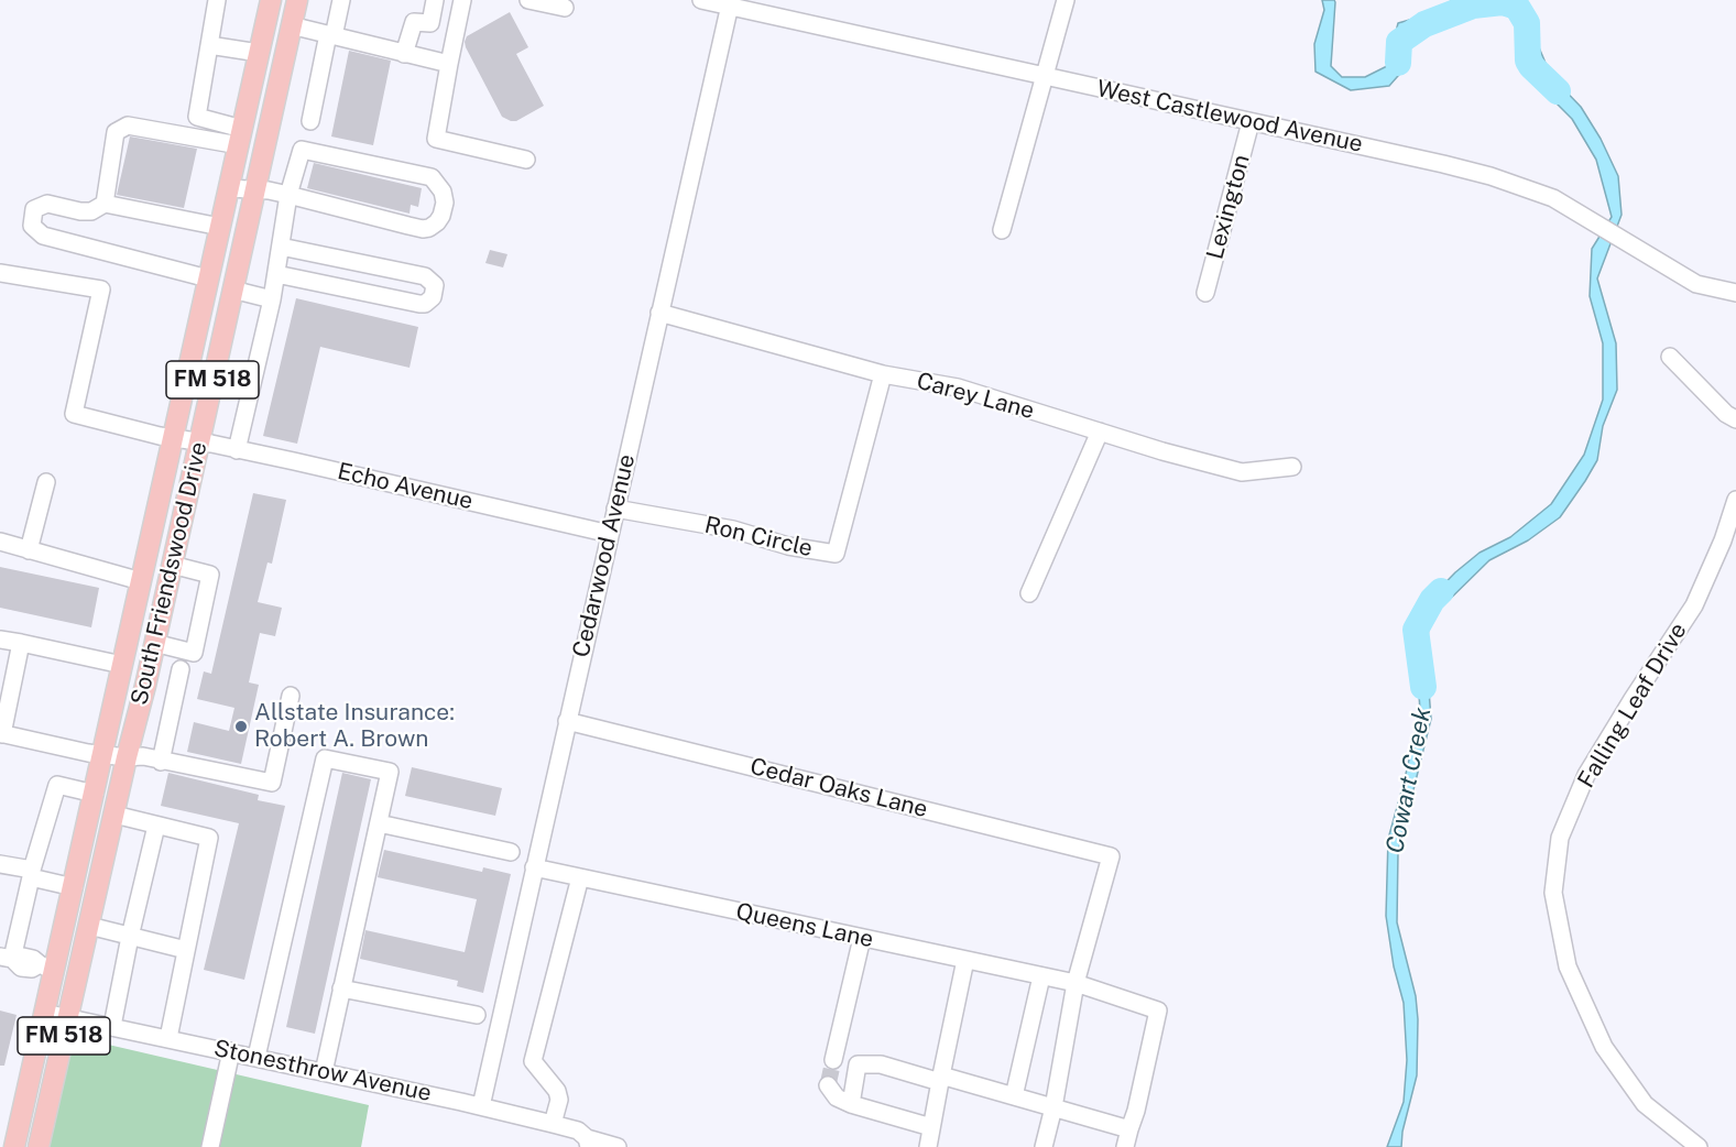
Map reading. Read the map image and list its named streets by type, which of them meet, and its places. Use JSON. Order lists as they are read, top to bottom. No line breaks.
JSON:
{"streets":{"main road":["FM 518","South Friendswood Drive"],"street":["West Castlewood Avenue","Lexington","Carey Lane","Echo Avenue","Ron Circle","Cedarwood Avenue","Falling Leaf Drive","Cedar Oaks Lane","Queens Lane","Stonesthrow Avenue"]},"crossings":[["West Castlewood Avenue","Lexington"],["West Castlewood Avenue","Cedarwood Avenue"],["Carey Lane","Ron Circle"],["Carey Lane","Cedarwood Avenue"],["Echo Avenue","Cedarwood Avenue"],["Echo Avenue","South Friendswood Drive"],["Ron Circle","Cedarwood Avenue"],["Cedarwood Avenue","Cedar Oaks Lane"],["Cedarwood Avenue","Queens Lane"],["Cedarwood Avenue","Stonesthrow Avenue"],["South Friendswood Drive","Stonesthrow Avenue"],["Cedar Oaks Lane","Queens Lane"]],"water":["Cowart Creek"],"places":["Allstate Insurance: Robert A. Brown"]}
